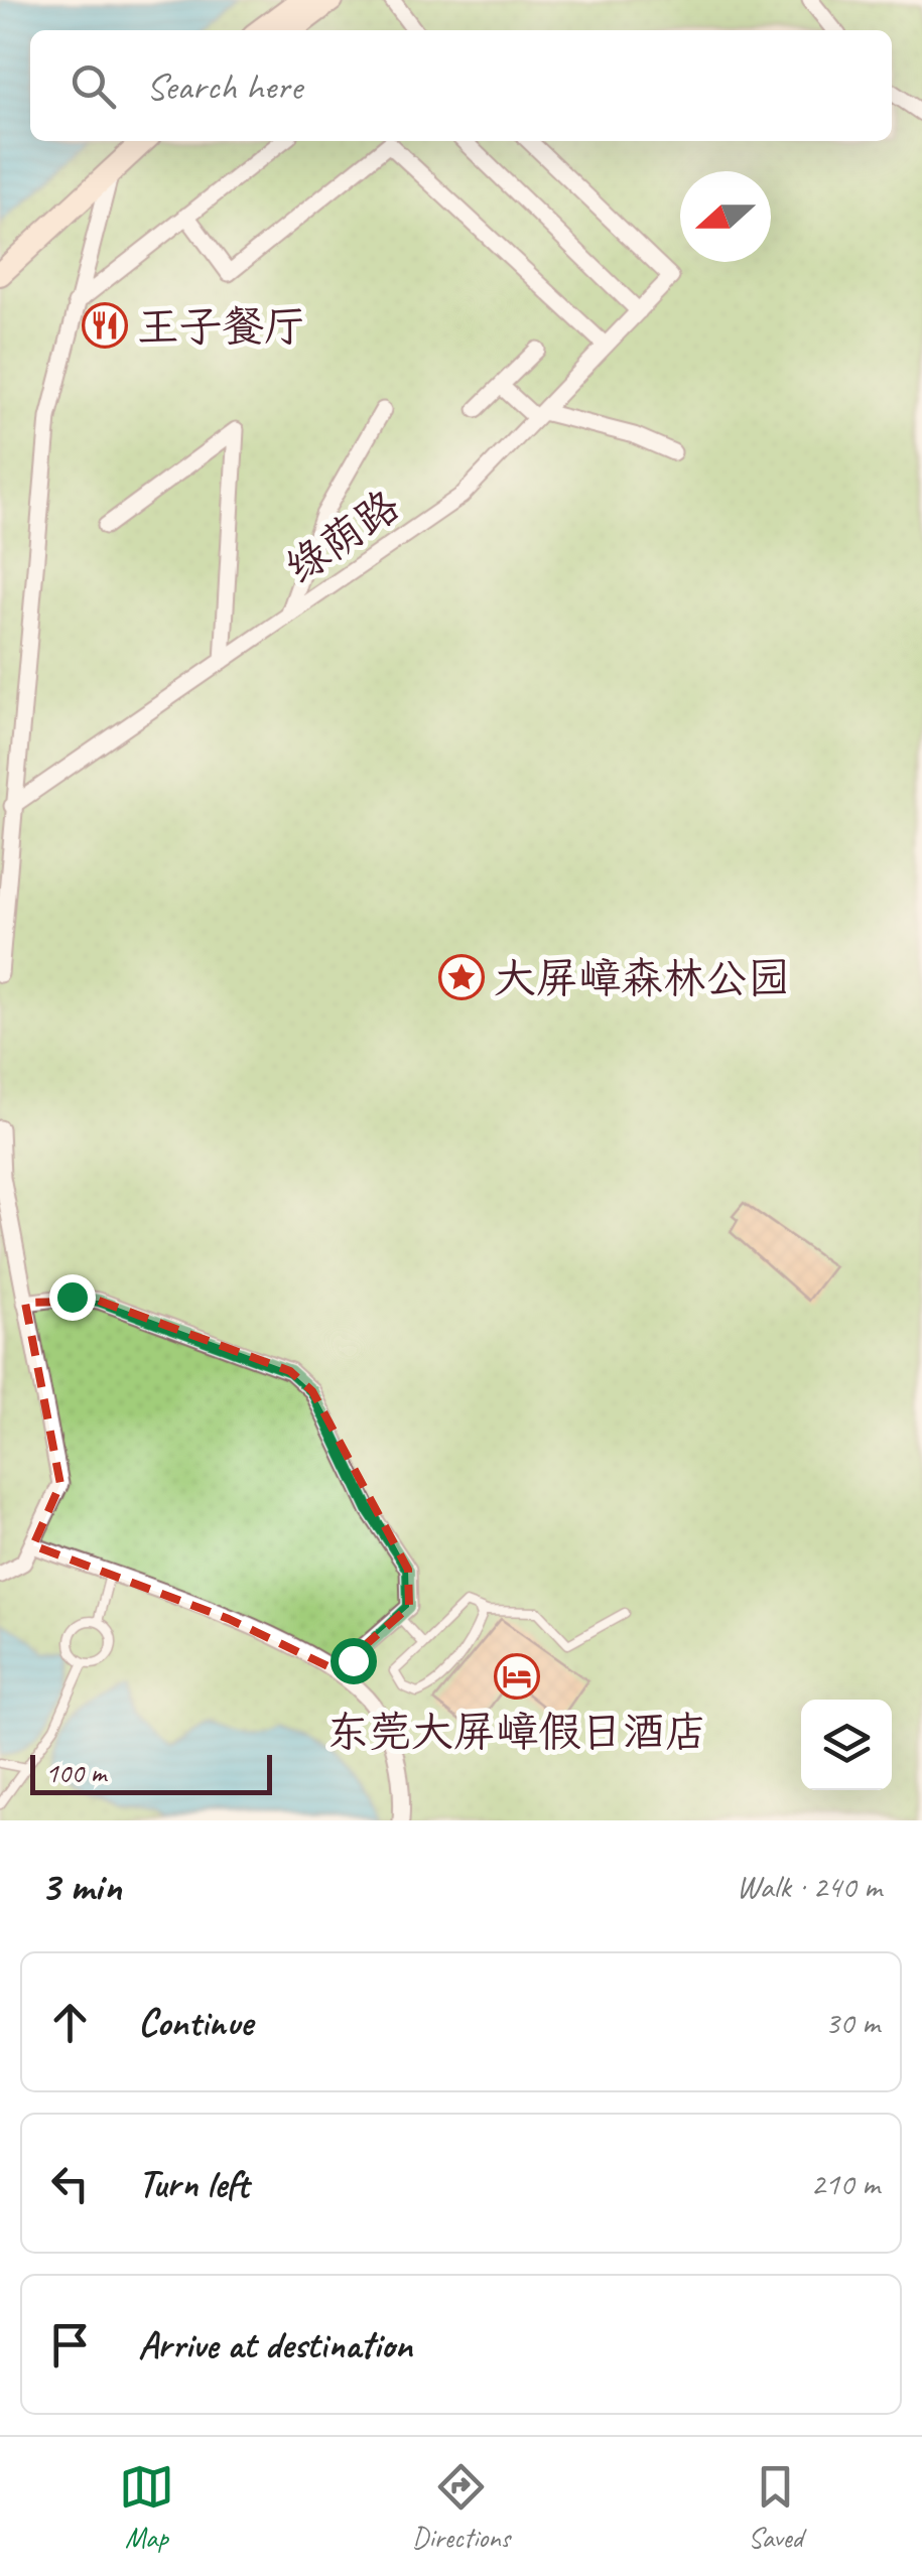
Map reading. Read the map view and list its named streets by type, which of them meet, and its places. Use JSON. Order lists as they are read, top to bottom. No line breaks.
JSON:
{"streets":{"street":["绿荫路"]},"places":{"restaurant":["王子餐厅"],"place":["大屏嶂森林公园"],"hotel":["东莞大屏嶂假日酒店"]},"scale_bar":"100 m","north":"left","page":{"search":"Search here","scale":"100 m","heading":["3 min","Walk · 240 m"],"list":[["Continue","30 m"],["Turn left","210 m"],"Arrive at destination"],"nav":["Map","Directions","Saved"]}}
